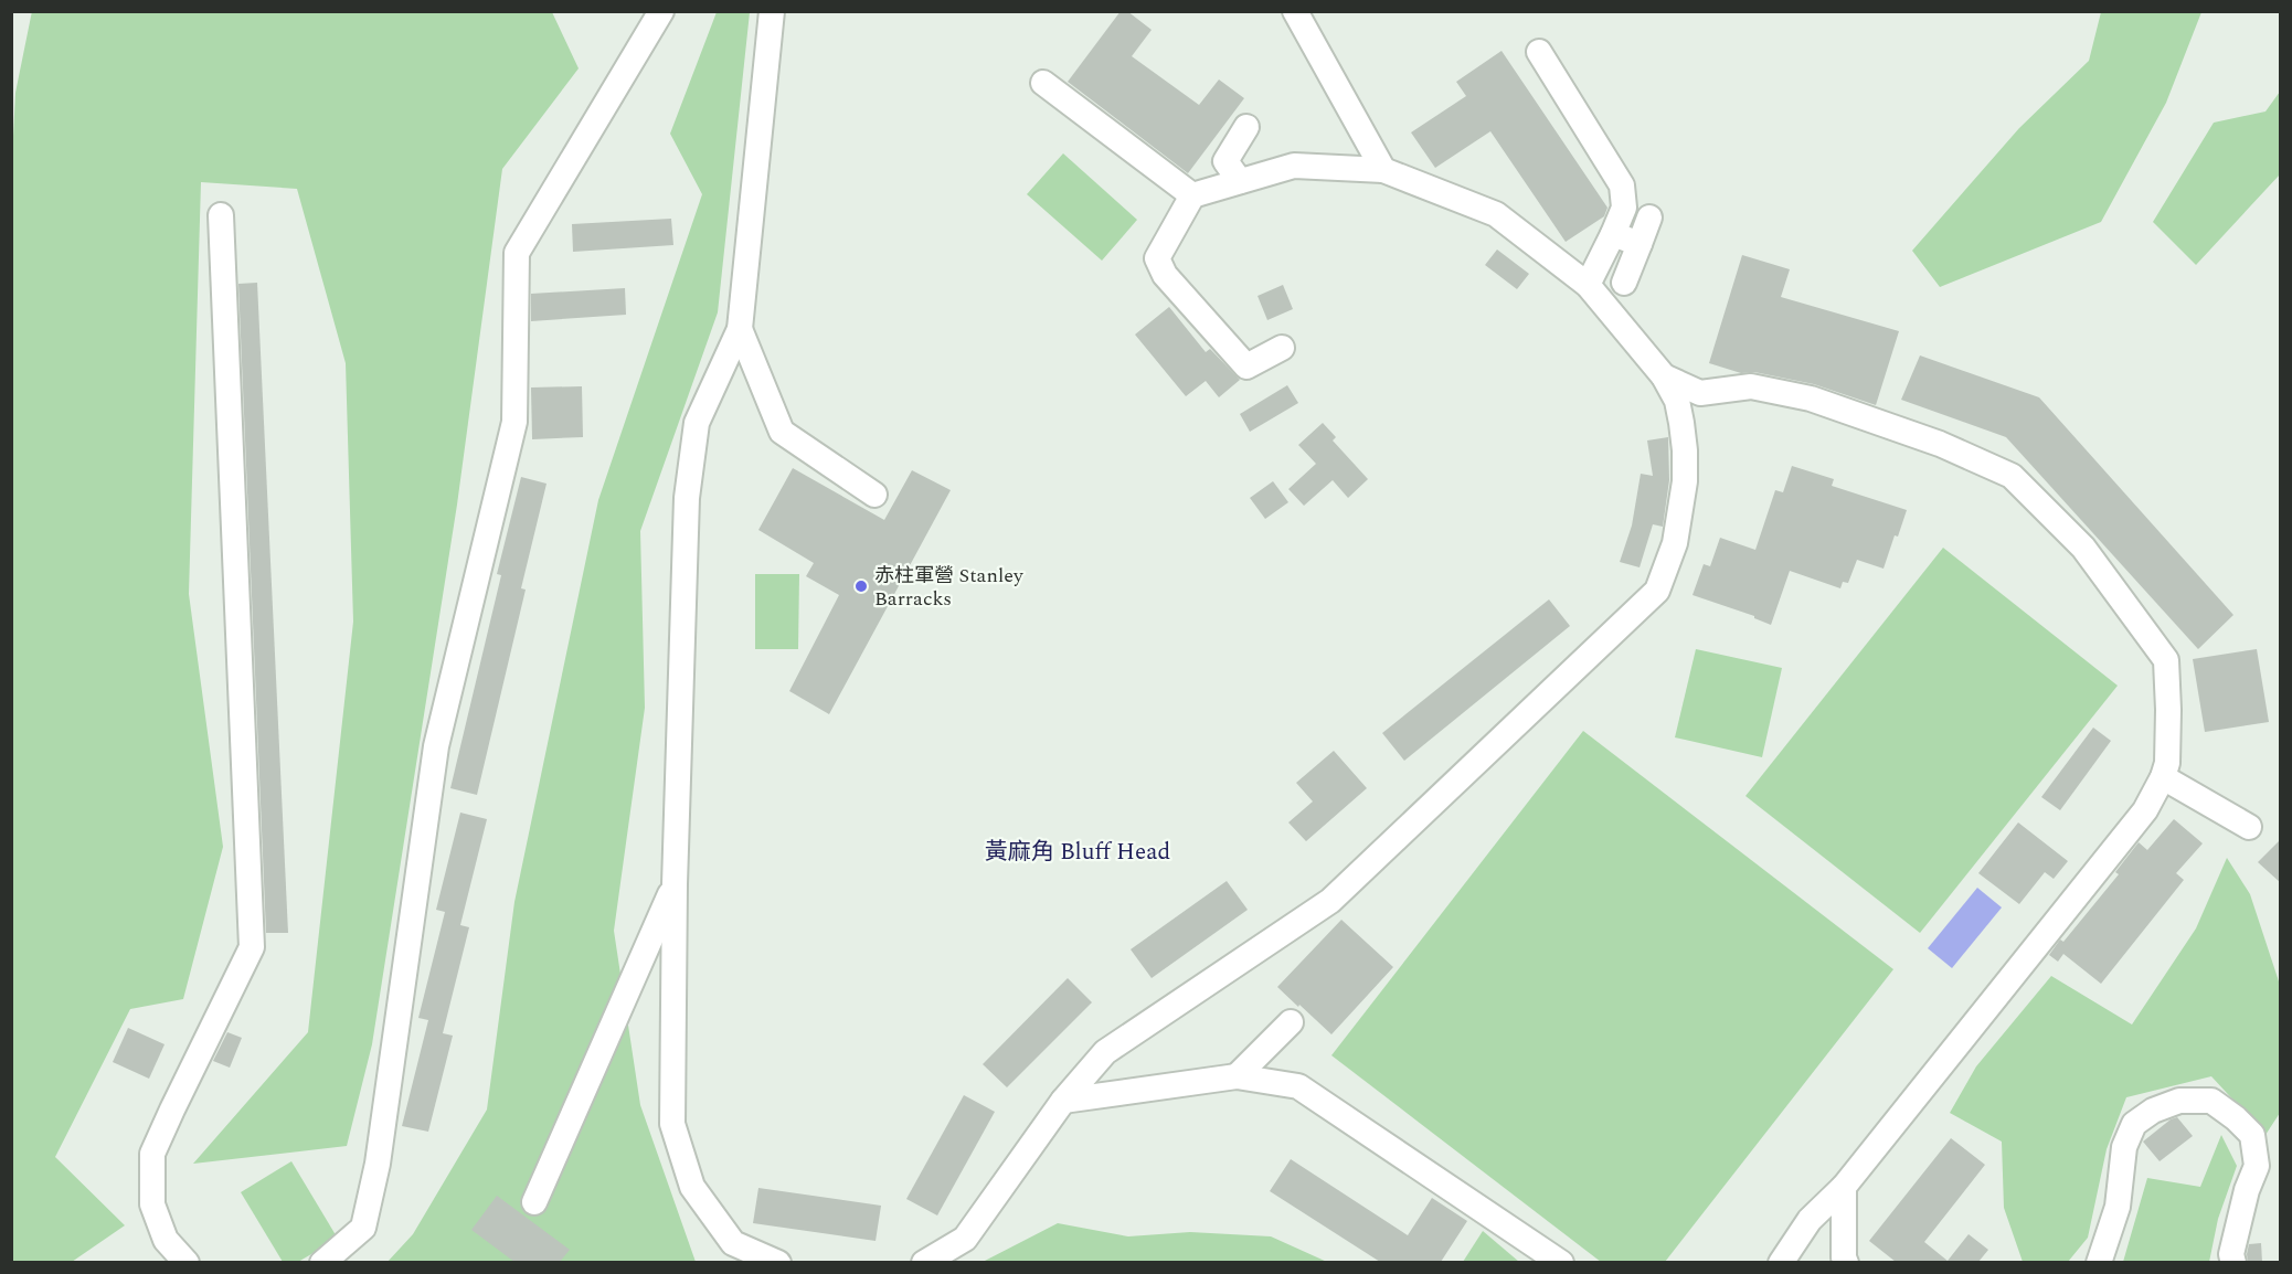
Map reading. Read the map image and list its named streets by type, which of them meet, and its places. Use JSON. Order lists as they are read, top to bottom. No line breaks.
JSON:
{"districts":["黃麻角 Bluff Head"],"places":["赤柱軍營 Stanley Barracks"]}
